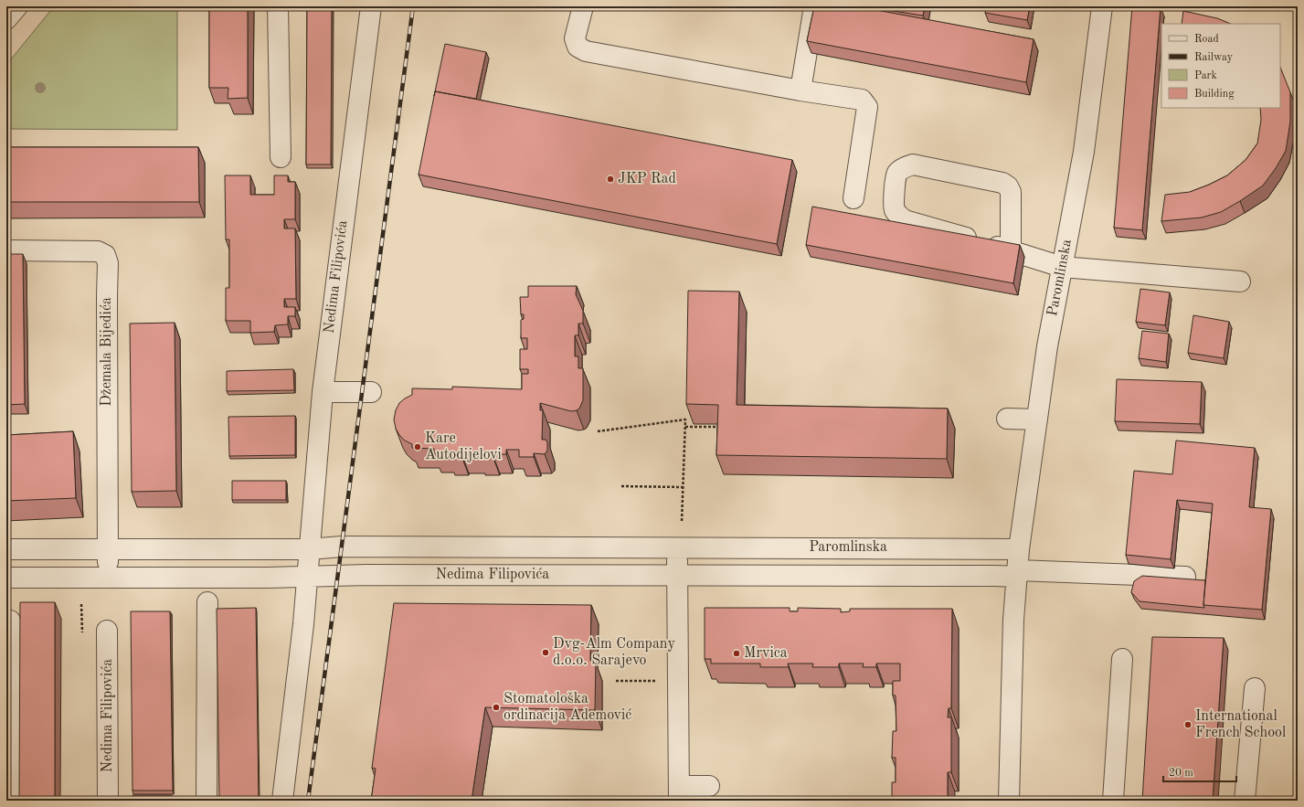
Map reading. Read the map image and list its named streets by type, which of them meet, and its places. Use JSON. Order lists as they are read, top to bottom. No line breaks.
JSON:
{"streets":{"street":["Nedima Filipovića","Paromlinska","Džemala Bijedića"]},"crossings":[["Nedima Filipovića","Paromlinska"]],"places":["JKP Rad","Kare Autodijelovi","Dvg-Alm Company d.o.o. Sarajevo","Mrvica","Stomatološka ordinacija Ademović","International French School"],"legend":["Road","Railway","Park","Building"],"scale_bar":"20 m"}
